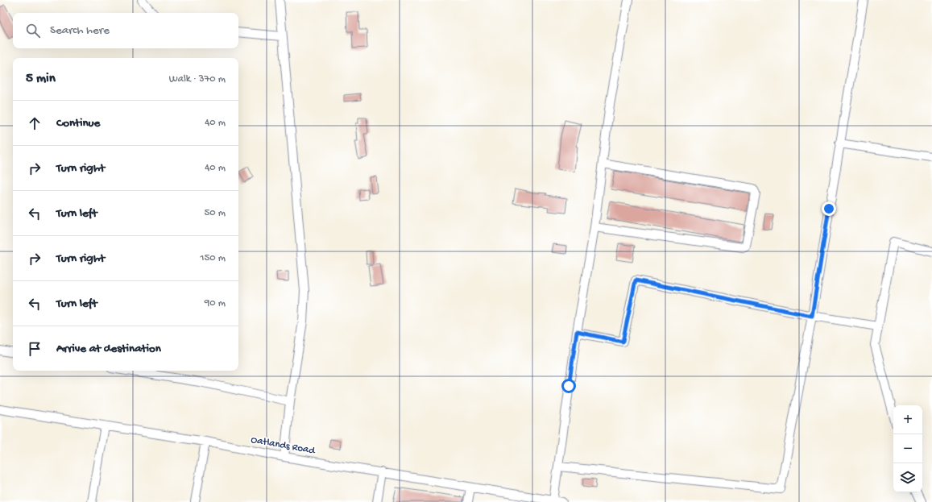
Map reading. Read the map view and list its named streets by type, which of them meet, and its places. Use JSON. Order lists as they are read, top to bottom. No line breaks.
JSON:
{"streets":{"street":["Oatlands Road"]},"page":{"search":"Search here","heading":["5 min","Walk · 370 m"],"list":[["Continue","40 m"],["Turn right","40 m"],["Turn left","50 m"],["Turn right","150 m"],["Turn left","90 m"],"Arrive at destination"],"map_buttons":["+","−"]}}
